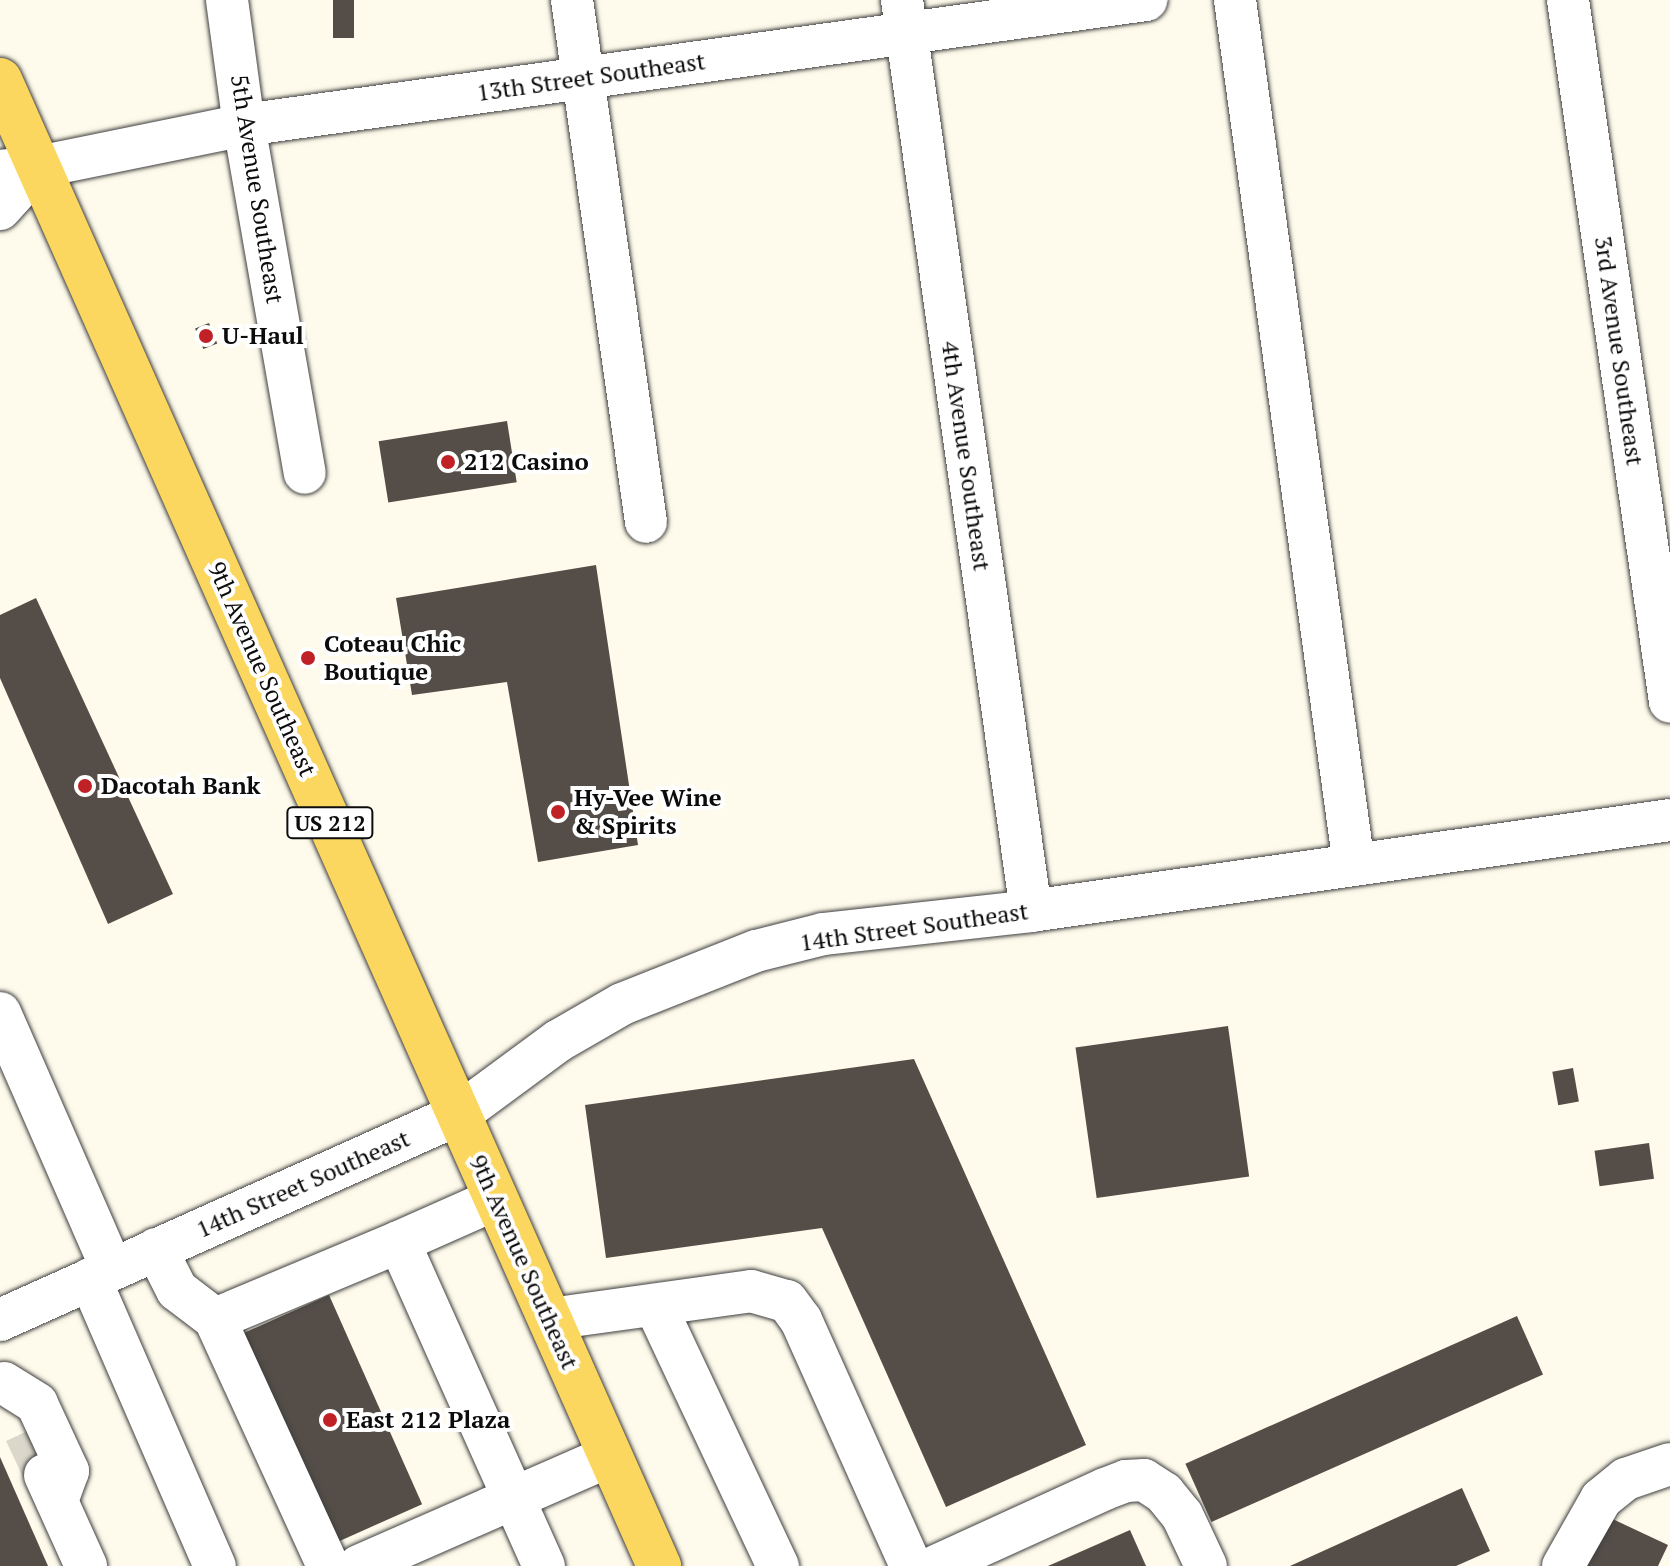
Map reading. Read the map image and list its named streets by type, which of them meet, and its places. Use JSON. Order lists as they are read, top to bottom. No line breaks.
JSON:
{"streets":{"main road":["9th Avenue Southeast","US 212"],"street":["13th Street Southeast","5th Avenue Southeast","3rd Avenue Southeast","4th Avenue Southeast","14th Street Southeast"]},"crossings":[["13th Street Southeast","5th Avenue Southeast"],["13th Street Southeast","4th Avenue Southeast"],["13th Street Southeast","9th Avenue Southeast"],["4th Avenue Southeast","14th Street Southeast"],["9th Avenue Southeast","14th Street Southeast"]],"places":["U-Haul","212 Casino","Coteau Chic Boutique","Dacotah Bank","Hy-Vee Wine & Spirits","East 212 Plaza"]}
